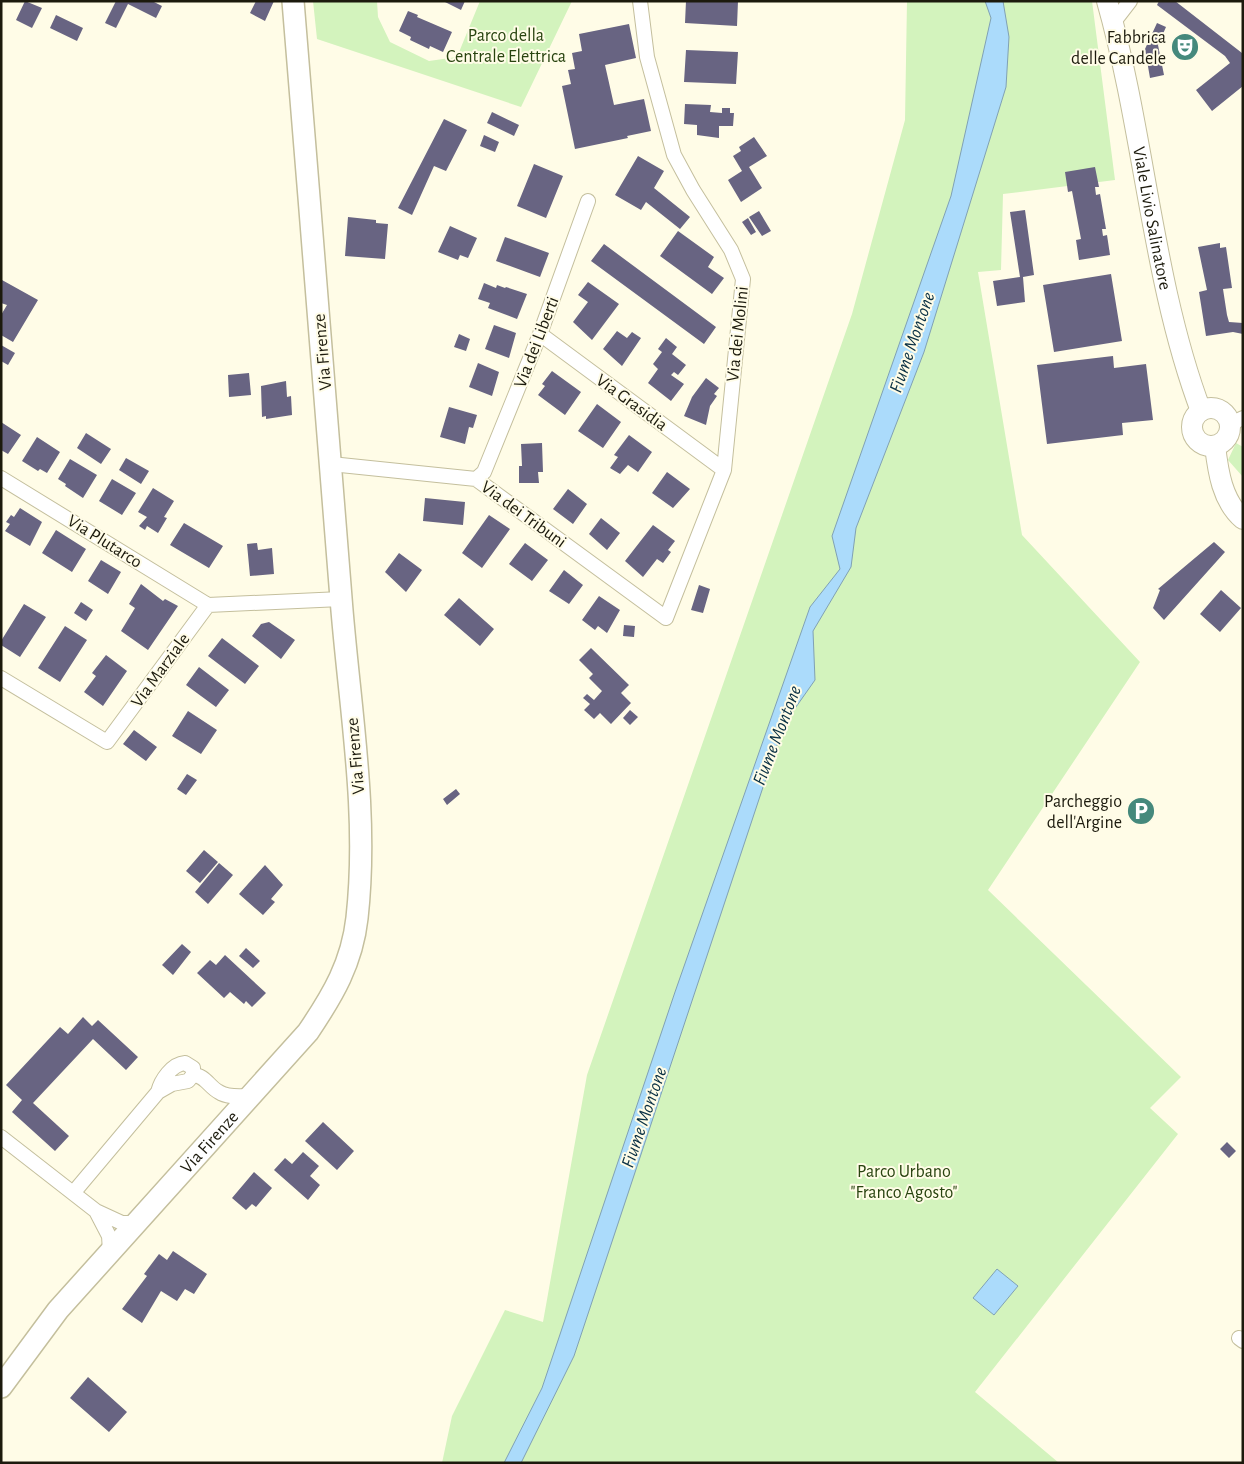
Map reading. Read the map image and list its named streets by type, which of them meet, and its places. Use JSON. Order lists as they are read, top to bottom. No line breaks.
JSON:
{"streets":{"main road":["Viale Livio Salinatore","Via Firenze"],"street":["Via dei Molini","Via dei Liberti","Via Grasidia","Via dei Tribuni","Via Plutarco","Via Marziale"]},"crossings":[["Via dei Molini","Via Grasidia"],["Via dei Molini","Via dei Tribuni"],["Via dei Liberti","Via Grasidia"],["Via dei Liberti","Via dei Tribuni"],["Via Firenze","Via dei Tribuni"],["Via Plutarco","Via Marziale"]],"water":["Fiume Montone"],"parks":["Parco della Centrale Elettrica","Parco Urbano \"Franco Agosto\""],"places":{"theatre":["Fabbrica delle Candele"],"parking":["Parcheggio dell'Argine"]}}
